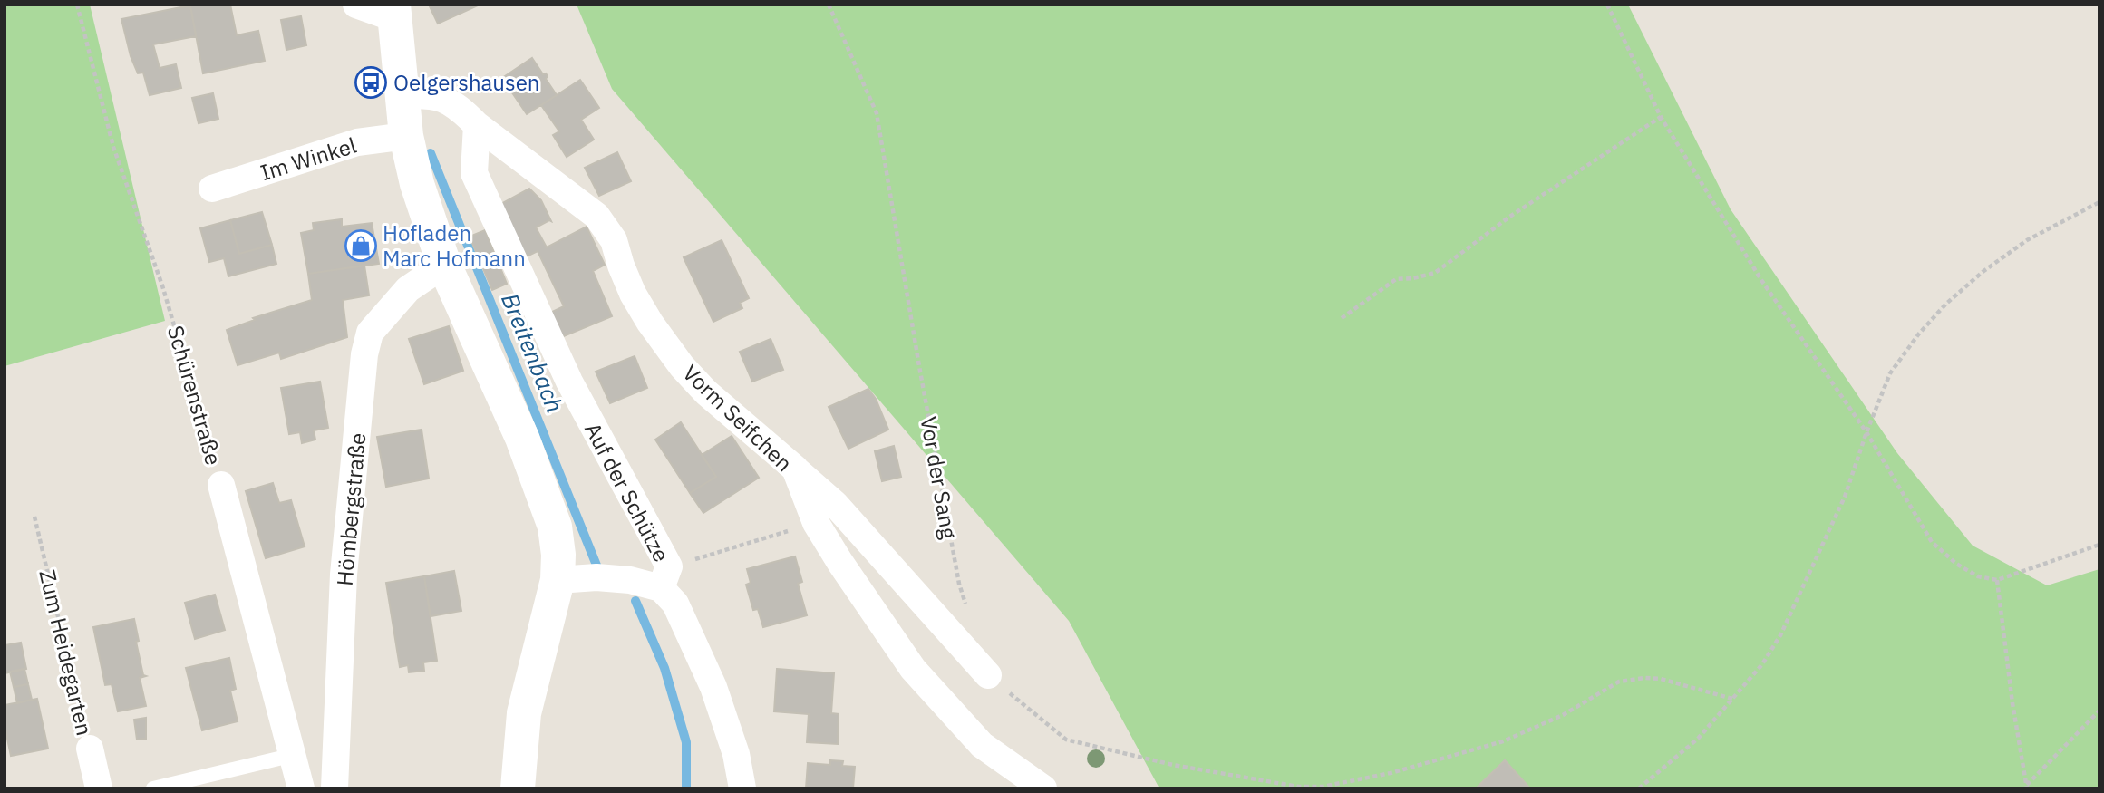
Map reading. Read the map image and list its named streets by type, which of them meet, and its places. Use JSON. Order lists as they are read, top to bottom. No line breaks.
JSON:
{"streets":{"street":["Im Winkel","Schürenstraße","Vorm Seifchen","Auf der Schütze","Hömbergstraße","Zum Heidegarten"],"path":["Vor der Sang"]},"crossings":[["Vorm Seifchen","Auf der Schütze"]],"water":["Breitenbach"],"places":{"bus stop":["Oelgershausen"],"shop":["Hofladen Marc Hofmann"]}}
